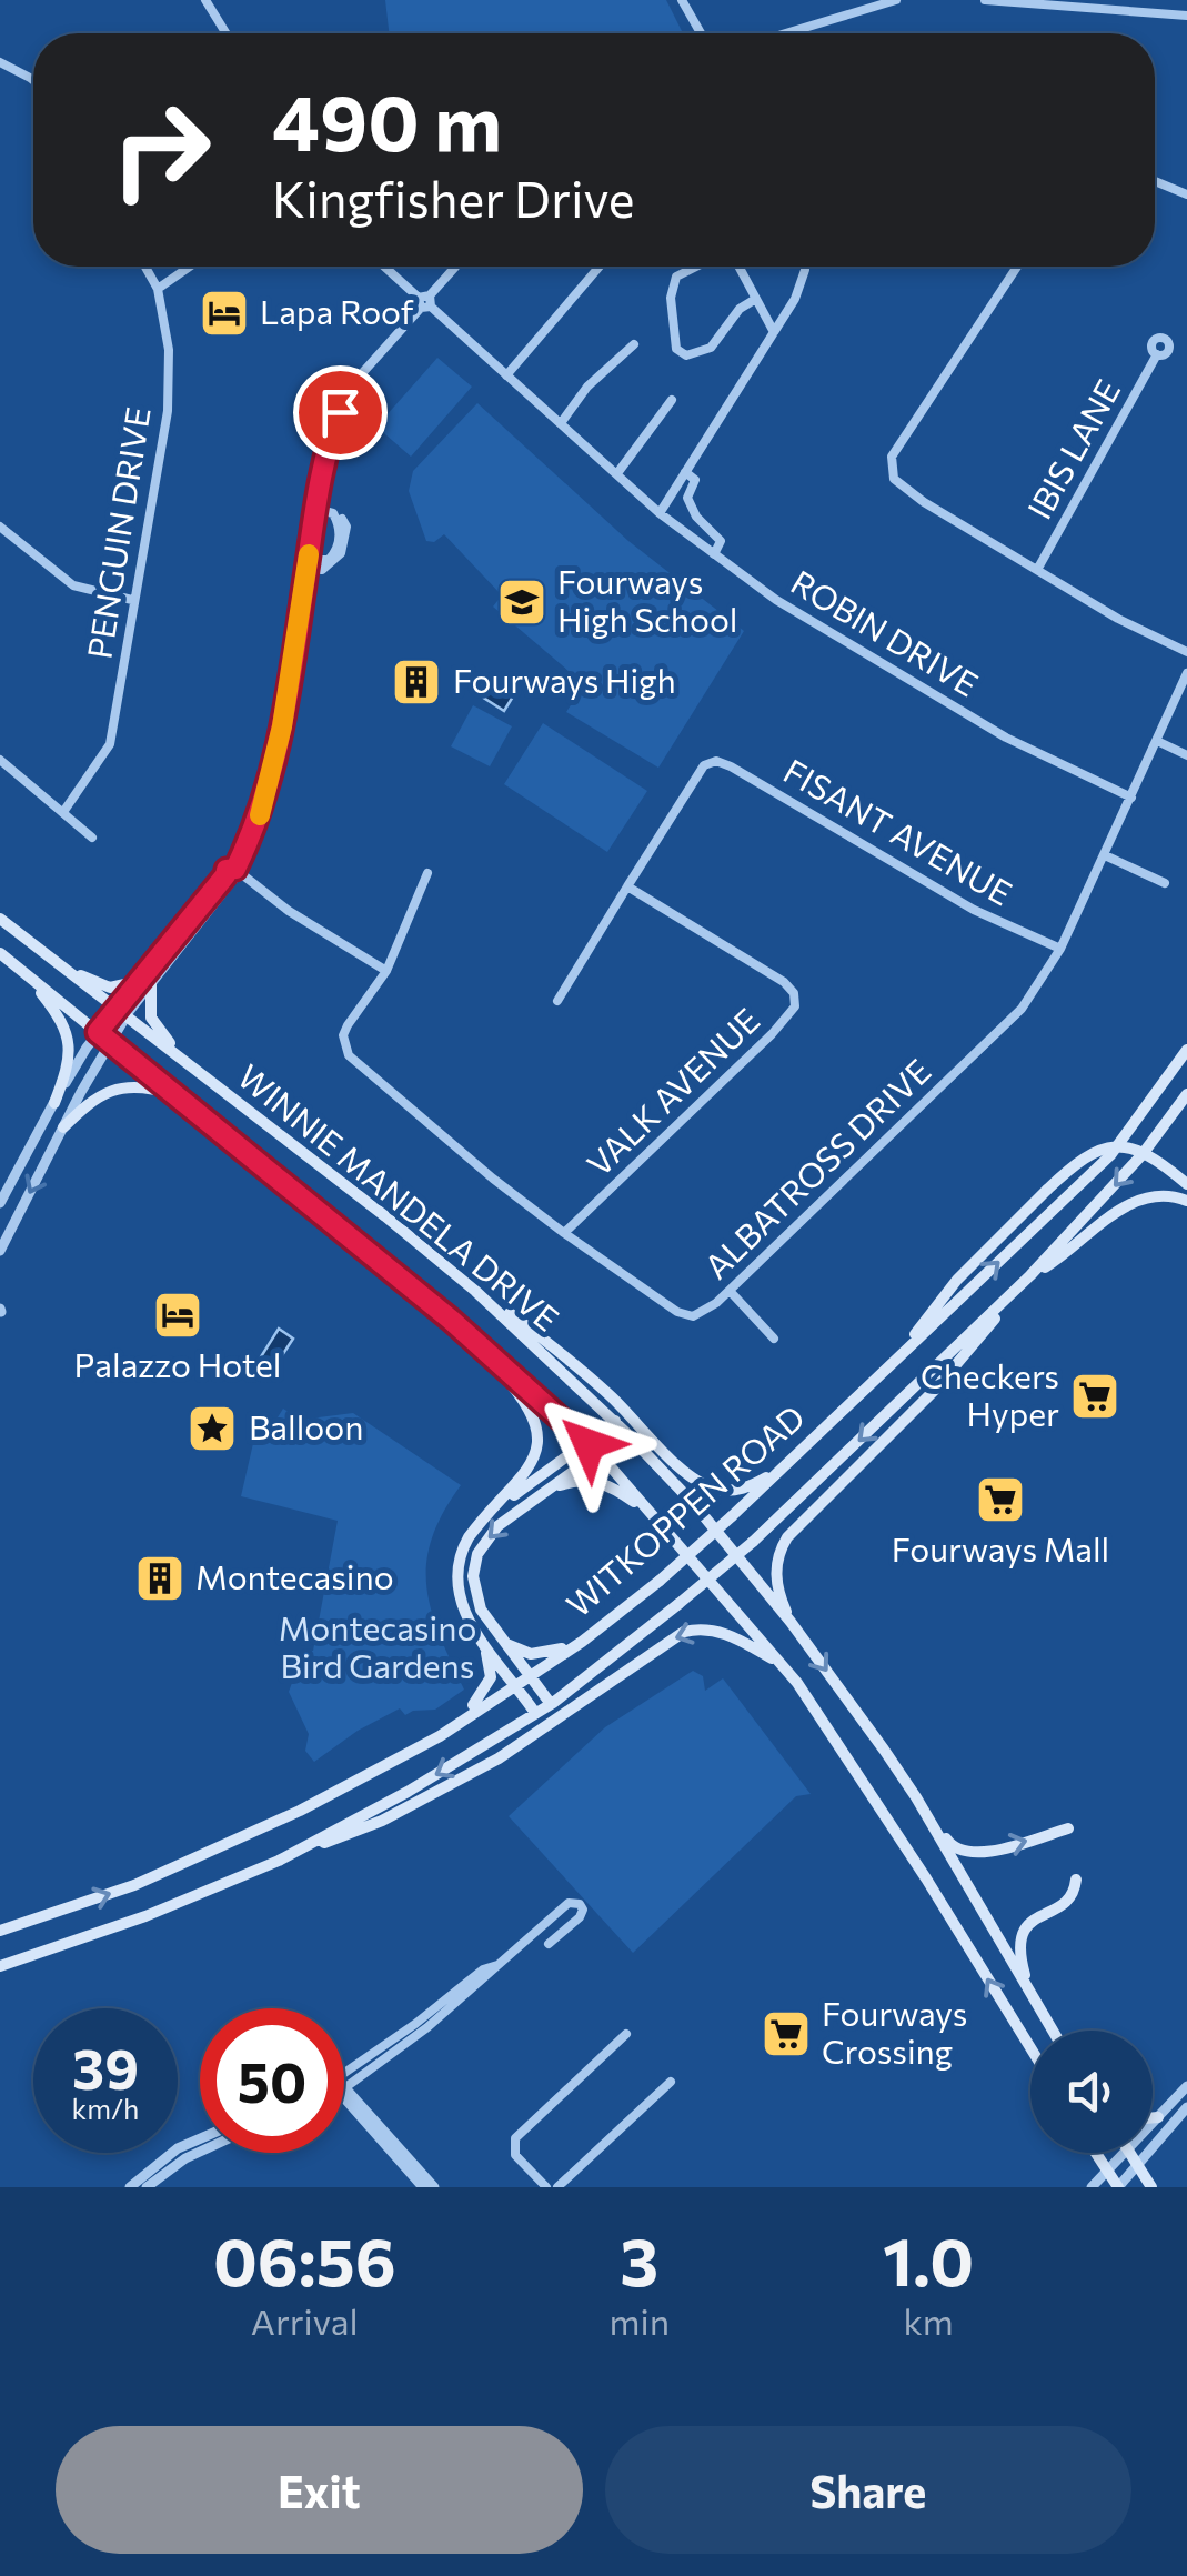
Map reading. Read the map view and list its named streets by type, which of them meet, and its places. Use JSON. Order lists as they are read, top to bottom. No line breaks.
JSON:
{"streets":{"main road":["WINNIE MANDELA DRIVE","WITKOPPEN ROAD"],"street":["IBIS LANE","PENGUIN DRIVE","ROBIN DRIVE","FISANT AVENUE","VALK AVENUE","ALBATROSS DRIVE"]},"crossings":[["ROBIN DRIVE","ALBATROSS DRIVE"],["FISANT AVENUE","VALK AVENUE"],["FISANT AVENUE","ALBATROSS DRIVE"],["VALK AVENUE","ALBATROSS DRIVE"]],"parks":["Montecasino Bird Gardens"],"places":{"hotel":["Lapa Roof","Palazzo Hotel"],"school or university":["Fourways High School"],"building":["Fourways High","Montecasino"],"supermarket":["Checkers Hyper","Fourways Mall","Fourways Crossing"],"place":["Balloon"]},"page":{"turn":["490 m","Kingfisher Drive"],"speed":"39 km/h","limit":"50","eta":["06:56","Arrival","3","min","1.0","km"],"buttons":["Exit","Share"]}}
